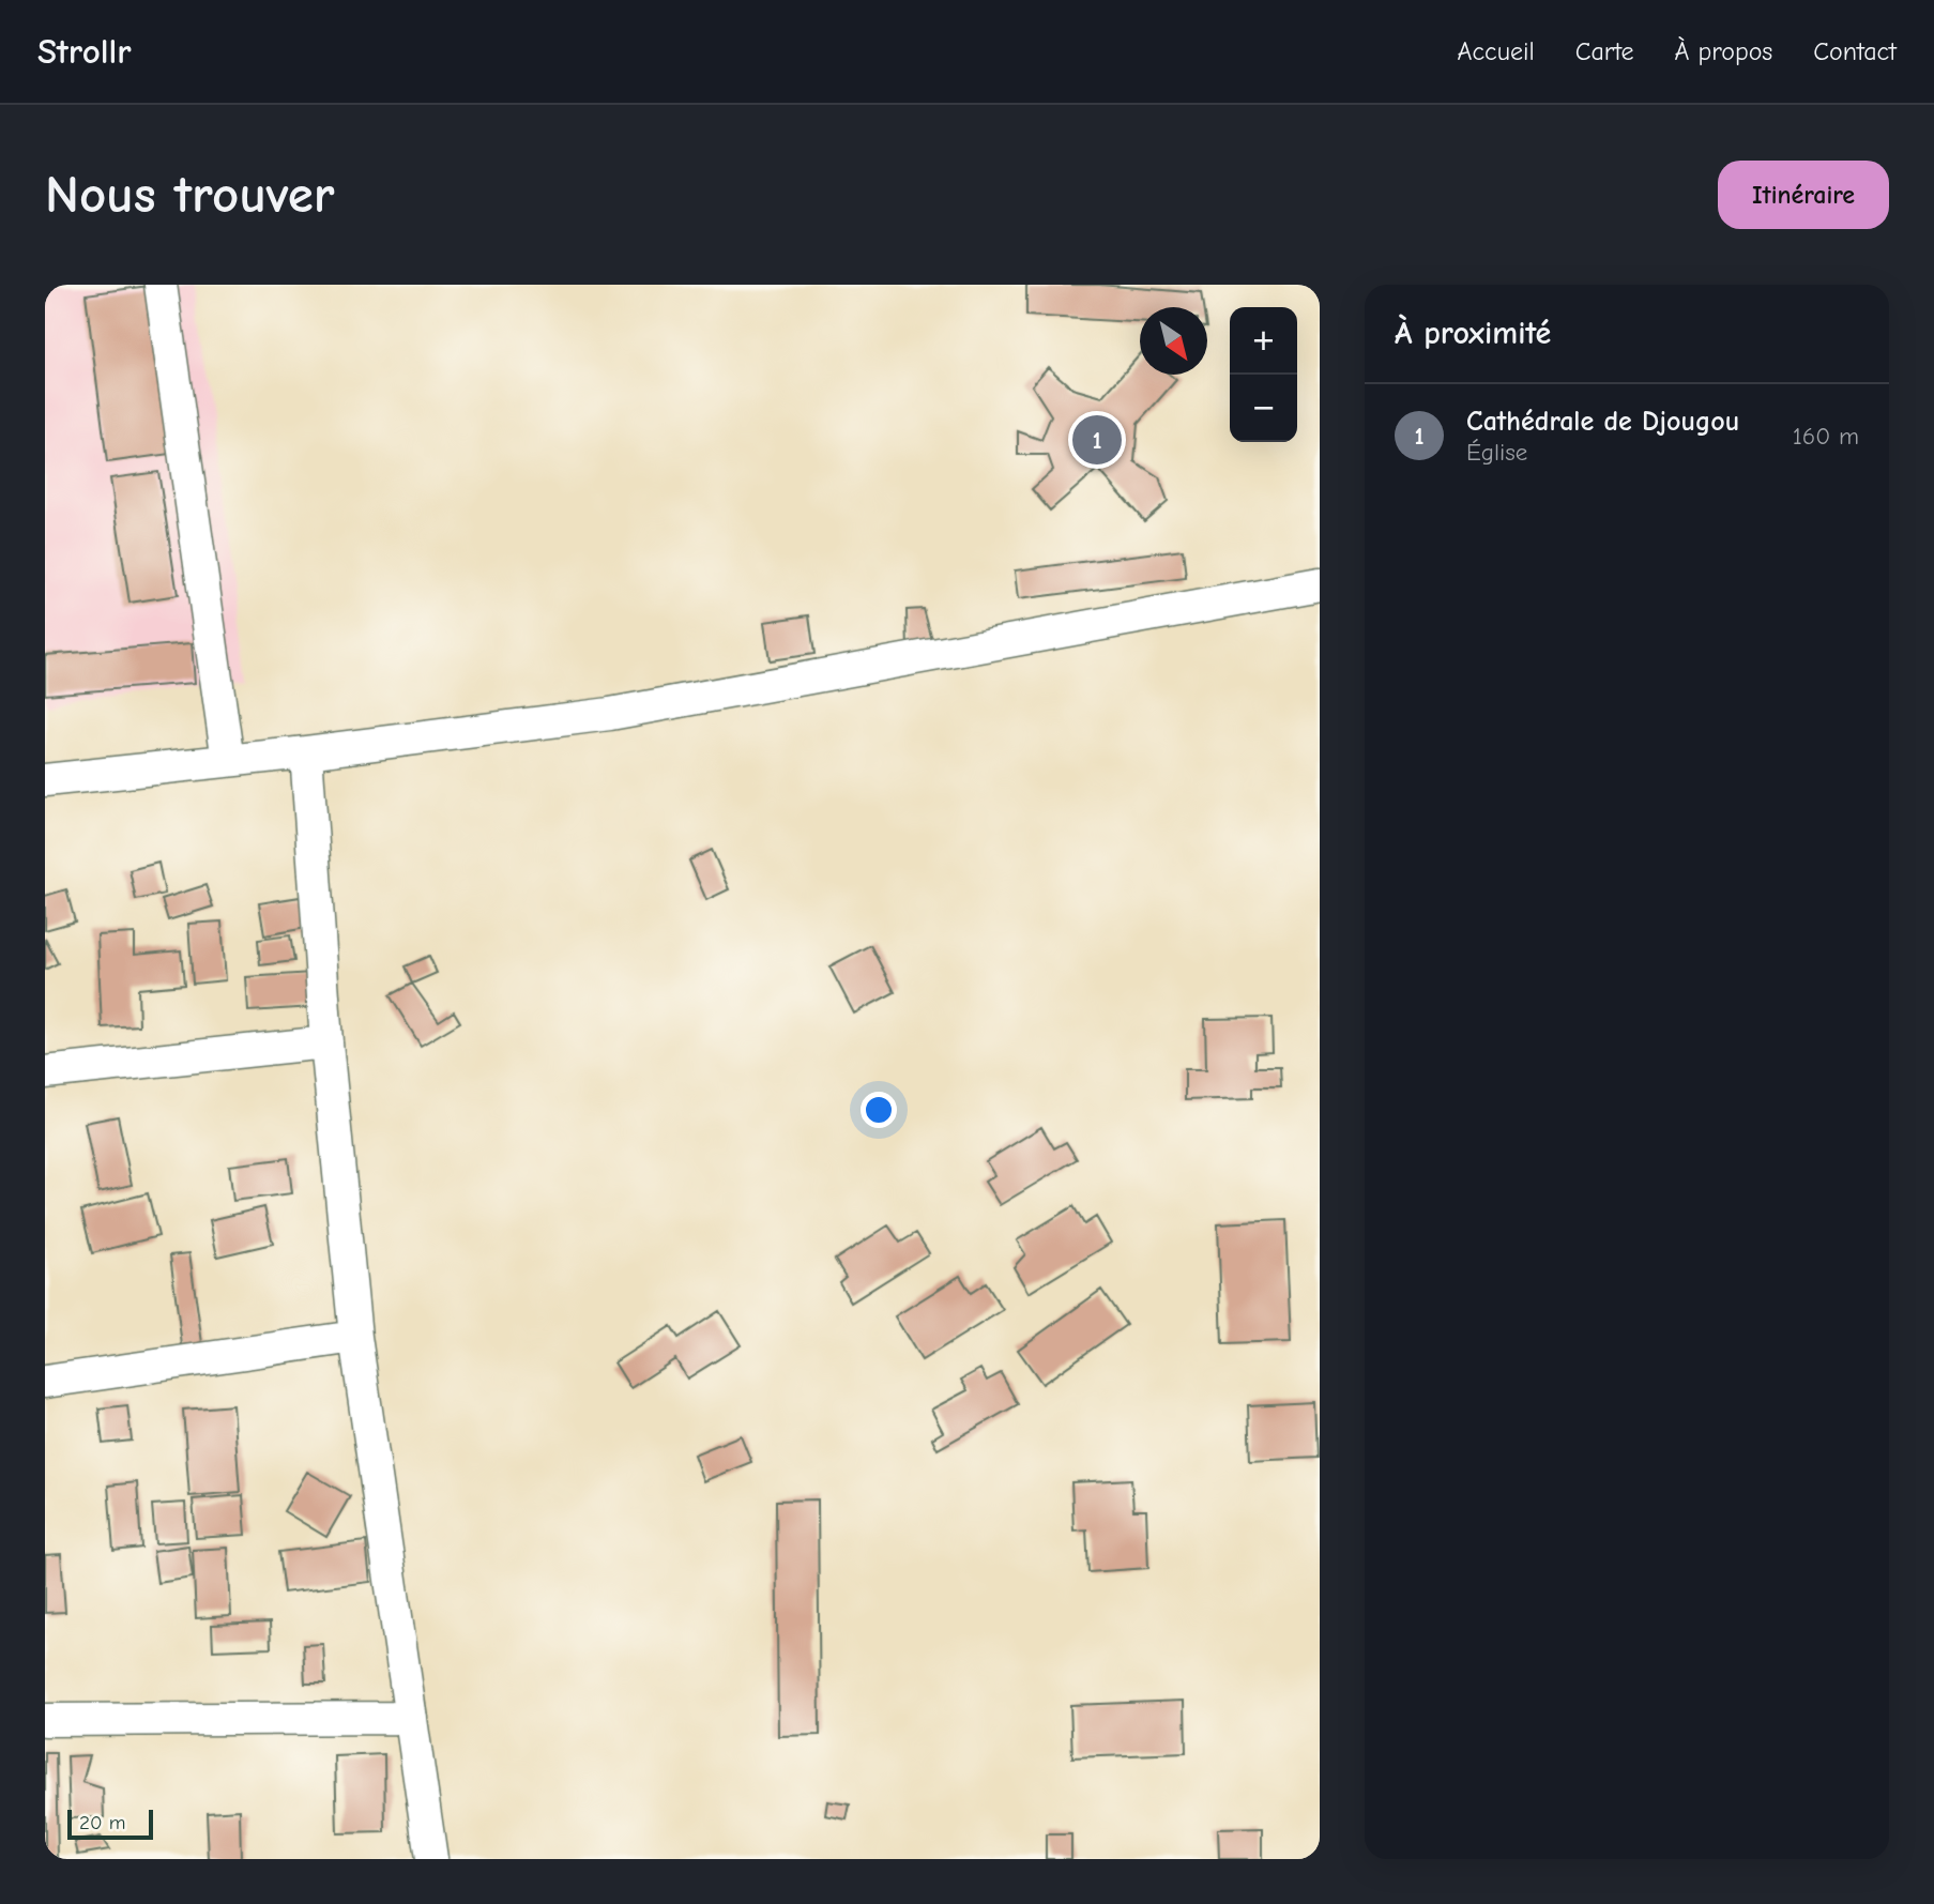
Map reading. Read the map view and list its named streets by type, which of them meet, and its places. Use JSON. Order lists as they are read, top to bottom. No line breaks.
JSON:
{"scale_bar":"20 m","north":"bottom right","page":{"header":"Strollr","nav":["Accueil","Carte","À propos","Contact"],"buttons":"Itinéraire","title":"Nous trouver","heading":"À proximité","map_buttons":["+","−"],"list":[{"mark":"1","name":"Cathédrale de Djougou","note":"Église","value":"160 m"}],"pins":"1","scale":"20 m"}}
